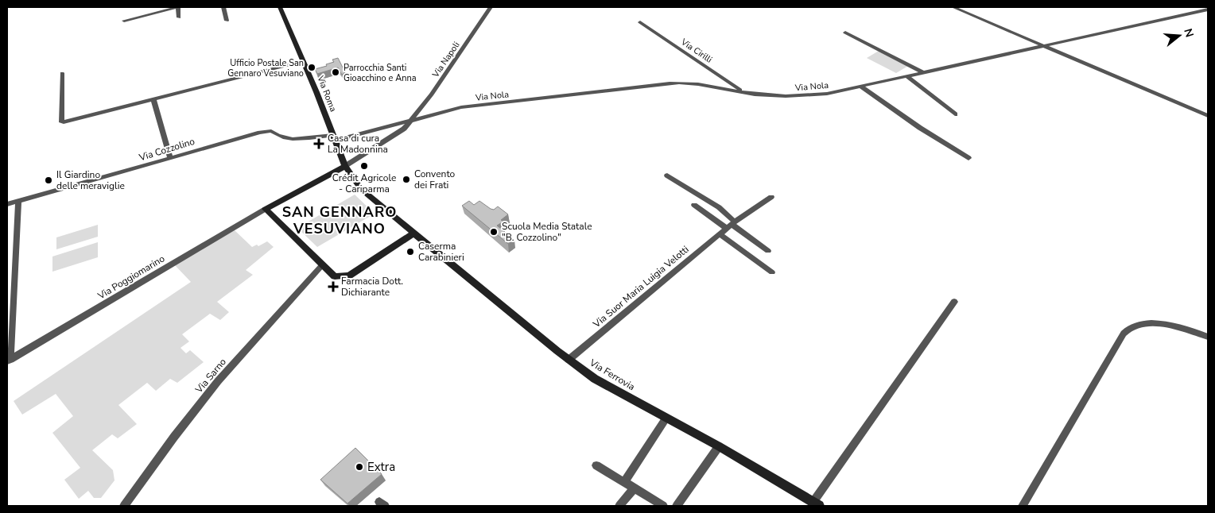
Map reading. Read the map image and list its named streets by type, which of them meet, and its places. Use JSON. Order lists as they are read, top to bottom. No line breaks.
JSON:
{"streets":{"main road":["Via Roma","Via Ferrovia"],"street":["Via Cirilli","Via Napoli","Via Nola","Via Cozzolino","Via Poggiomarino","Via Suor Maria Luigia Velotti","Via Sarno"]},"crossings":[["Via Cirilli","Via Nola"],["Via Napoli","Via Nola"],["Via Napoli","Via Roma"],["Via Nola","Via Roma"],["Via Nola","Via Cozzolino"],["Via Roma","Via Cozzolino"],["Via Roma","Via Ferrovia"],["Via Suor Maria Luigia Velotti","Via Ferrovia"]],"districts":["SAN GENNARO VESUVIANO"],"places":{"other":["Ufficio Postale San Gennaro Vesuviano","Parrocchia Santi Gioacchino e Anna","Crédit Agricole - Cariparma","Convento dei Frati","Il Giardino delle meraviglie","Scuola Media Statale \"B. Cozzolino\"","Caserma Carabinieri","Extra"],"health":["Casa di cura La Madonnina","Farmacia Dott. Dichiarante"]},"north":"right"}
